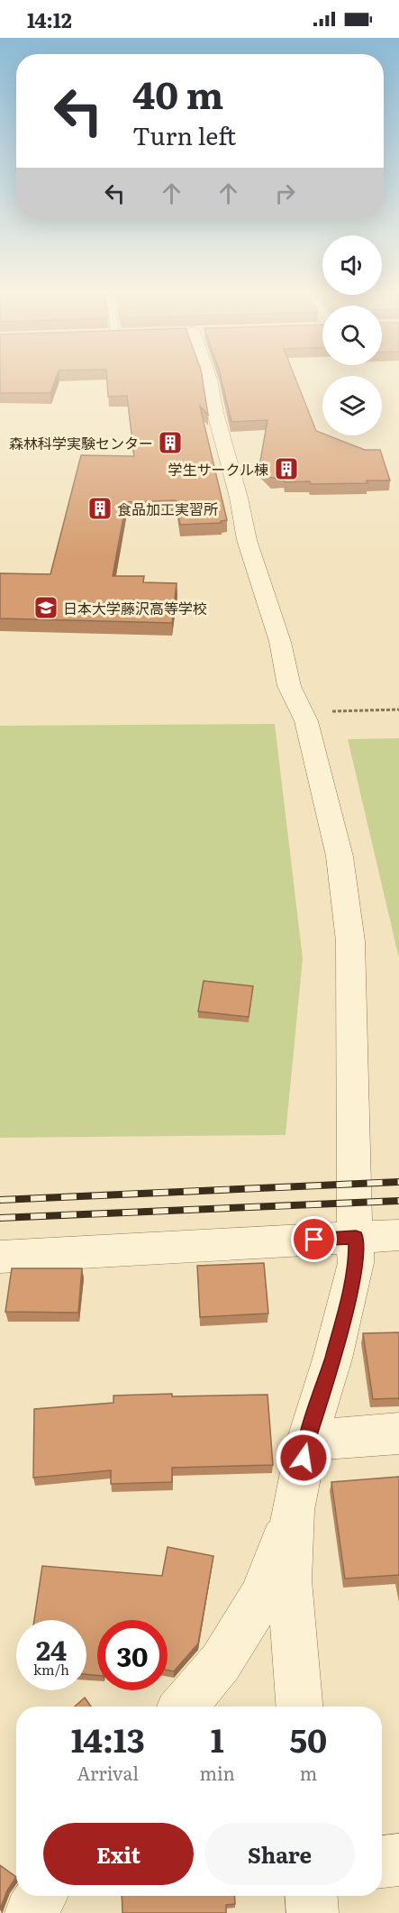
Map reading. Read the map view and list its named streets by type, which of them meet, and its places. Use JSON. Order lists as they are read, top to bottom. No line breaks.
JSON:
{"places":{"building":["森林科学実験センター","学生サークル棟","食品加工実習所"],"school or university":["日本大学藤沢高等学校"]},"page":{"status":"14:12","turn":["40 m","Turn left"],"speed":"24 km/h","limit":"30","eta":["14:13","Arrival","1","min","50","m"],"buttons":["Exit","Share"]}}
